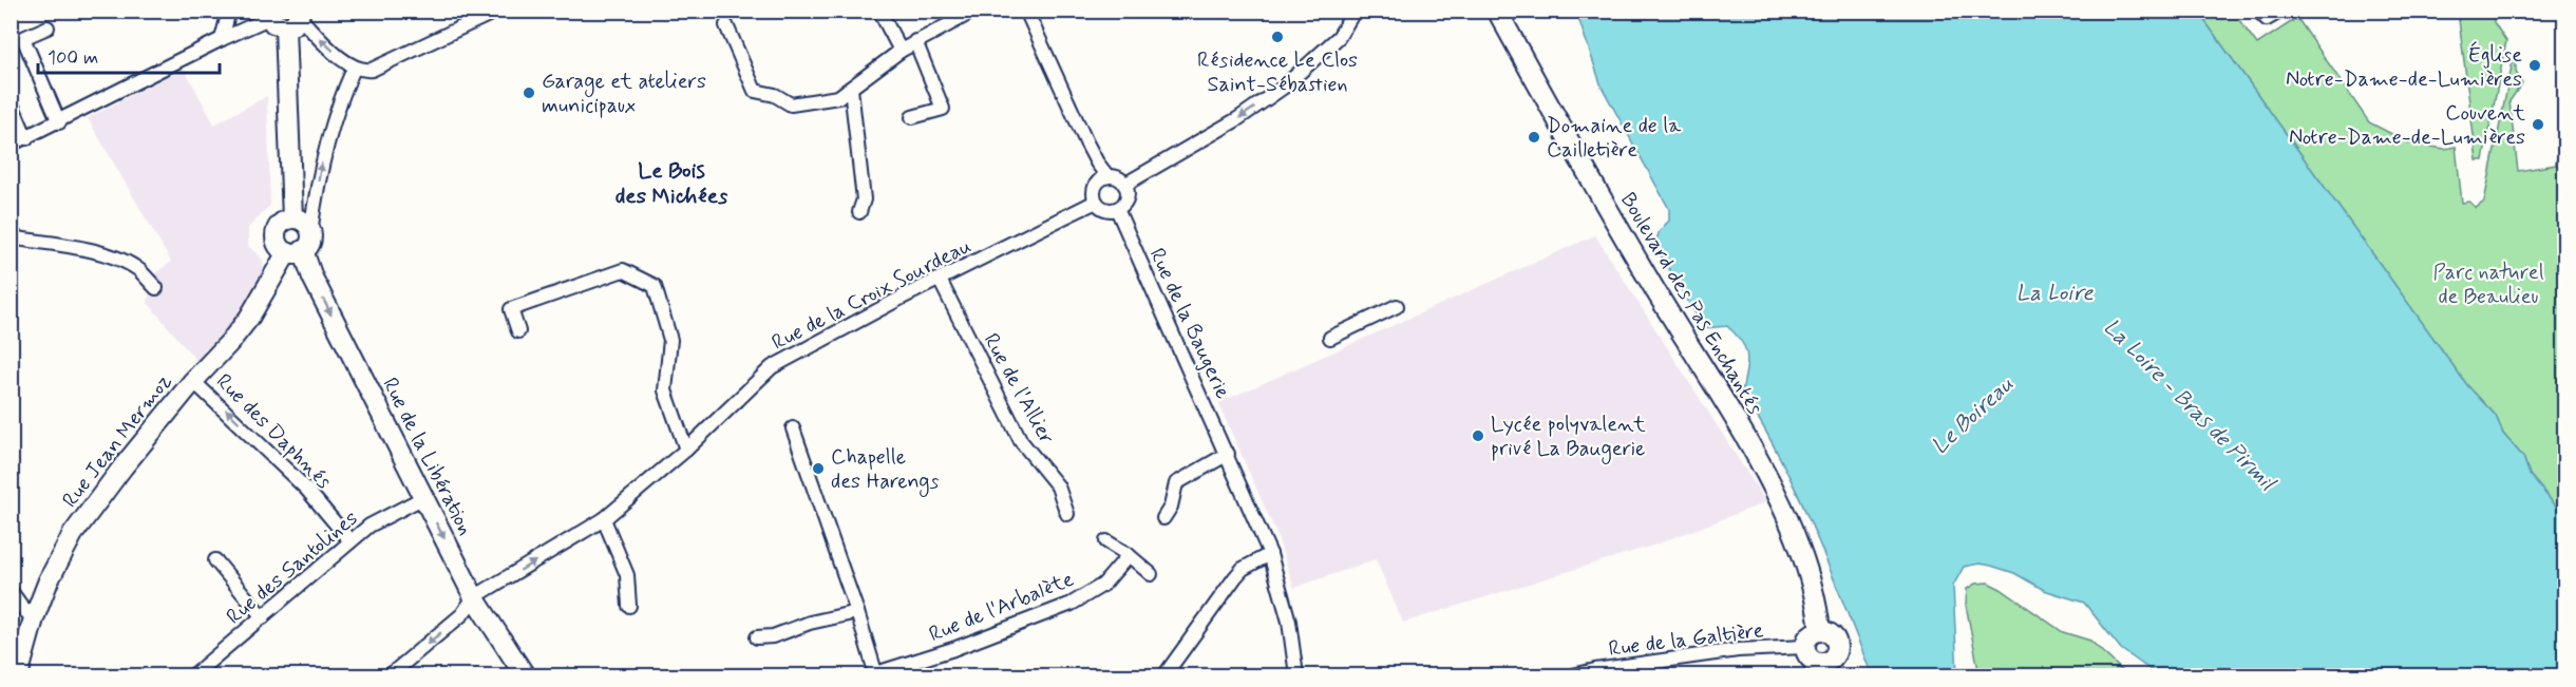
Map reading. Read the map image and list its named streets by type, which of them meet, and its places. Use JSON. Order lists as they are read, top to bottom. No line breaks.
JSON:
{"streets":{"street":["Rue de la Croix Sourdeau","Boulevard des Pas Enchantés","Rue de la Baugerie","Rue de l'Allier","Rue des Daphnés","Rue Jean Mermoz","Rue de la Libération","Rue des Santolines","Rue de l'Arbalète","Rue de la Galtière"]},"crossings":[["Rue de la Croix Sourdeau","Rue de la Baugerie"],["Rue de la Croix Sourdeau","Rue de l'Allier"],["Rue de la Croix Sourdeau","Rue de la Libération"],["Boulevard des Pas Enchantés","Rue de la Galtière"],["Rue des Daphnés","Rue Jean Mermoz"],["Rue des Daphnés","Rue des Santolines"],["Rue Jean Mermoz","Rue de la Libération"],["Rue de la Libération","Rue des Santolines"]],"one_way":["Rue des Daphnés","Rue de la Libération"],"districts":["Le Bois des Michées"],"water":["La Loire","La Loire - Bras de Pirmil","Le Boireau"],"parks":["Parc naturel de Beaulieu"],"places":["Résidence Le Clos Saint-Sébastien","Église Notre-Dame-de-Lumières","Garage et ateliers municipaux","Couvent Notre-Dame-de-Lumières","Domaine de la Cailletière","Lycée polyvalent privé La Baugerie","Chapelle des Harengs"],"scale_bar":"100 m"}
